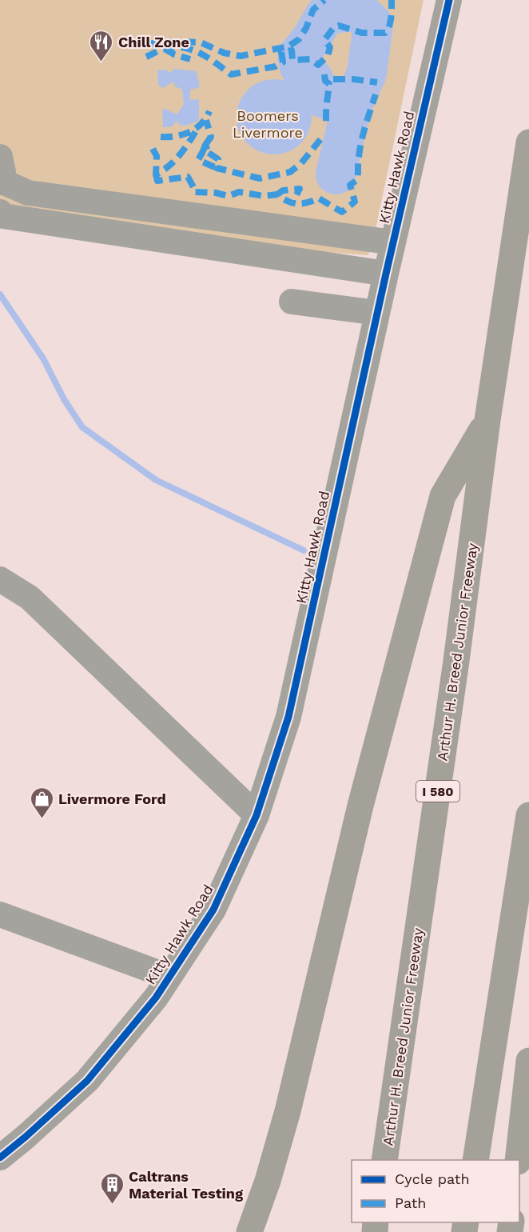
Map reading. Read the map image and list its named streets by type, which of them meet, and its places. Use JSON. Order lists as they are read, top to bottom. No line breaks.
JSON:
{"streets":{"highway":["Arthur H. Breed Junior Freeway","I 580"],"street":["Kitty Hawk Road"]},"parks":["Boomers Livermore"],"places":{"restaurant":["Chill Zone"],"shop":["Livermore Ford"],"building":["Caltrans Material Testing"]},"legend":["Cycle path","Path"]}
